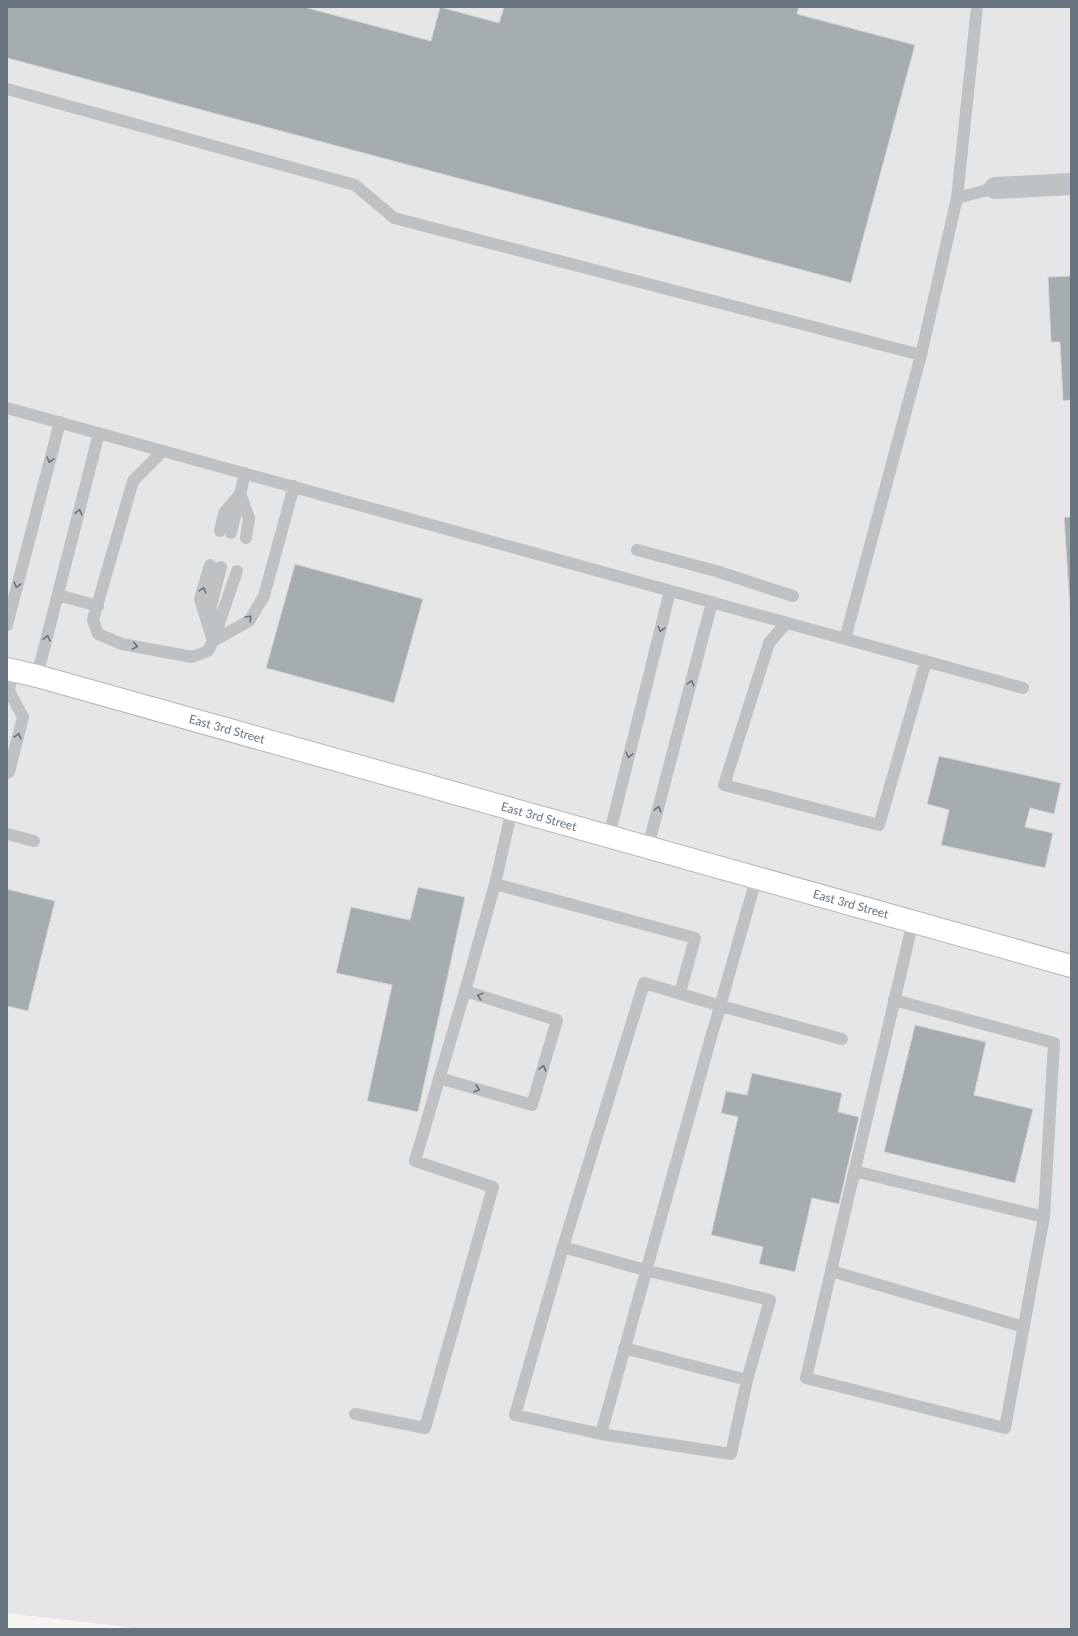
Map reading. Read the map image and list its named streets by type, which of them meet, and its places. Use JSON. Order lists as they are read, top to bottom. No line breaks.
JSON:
{"streets":{"main road":["East 3rd Street"]}}
